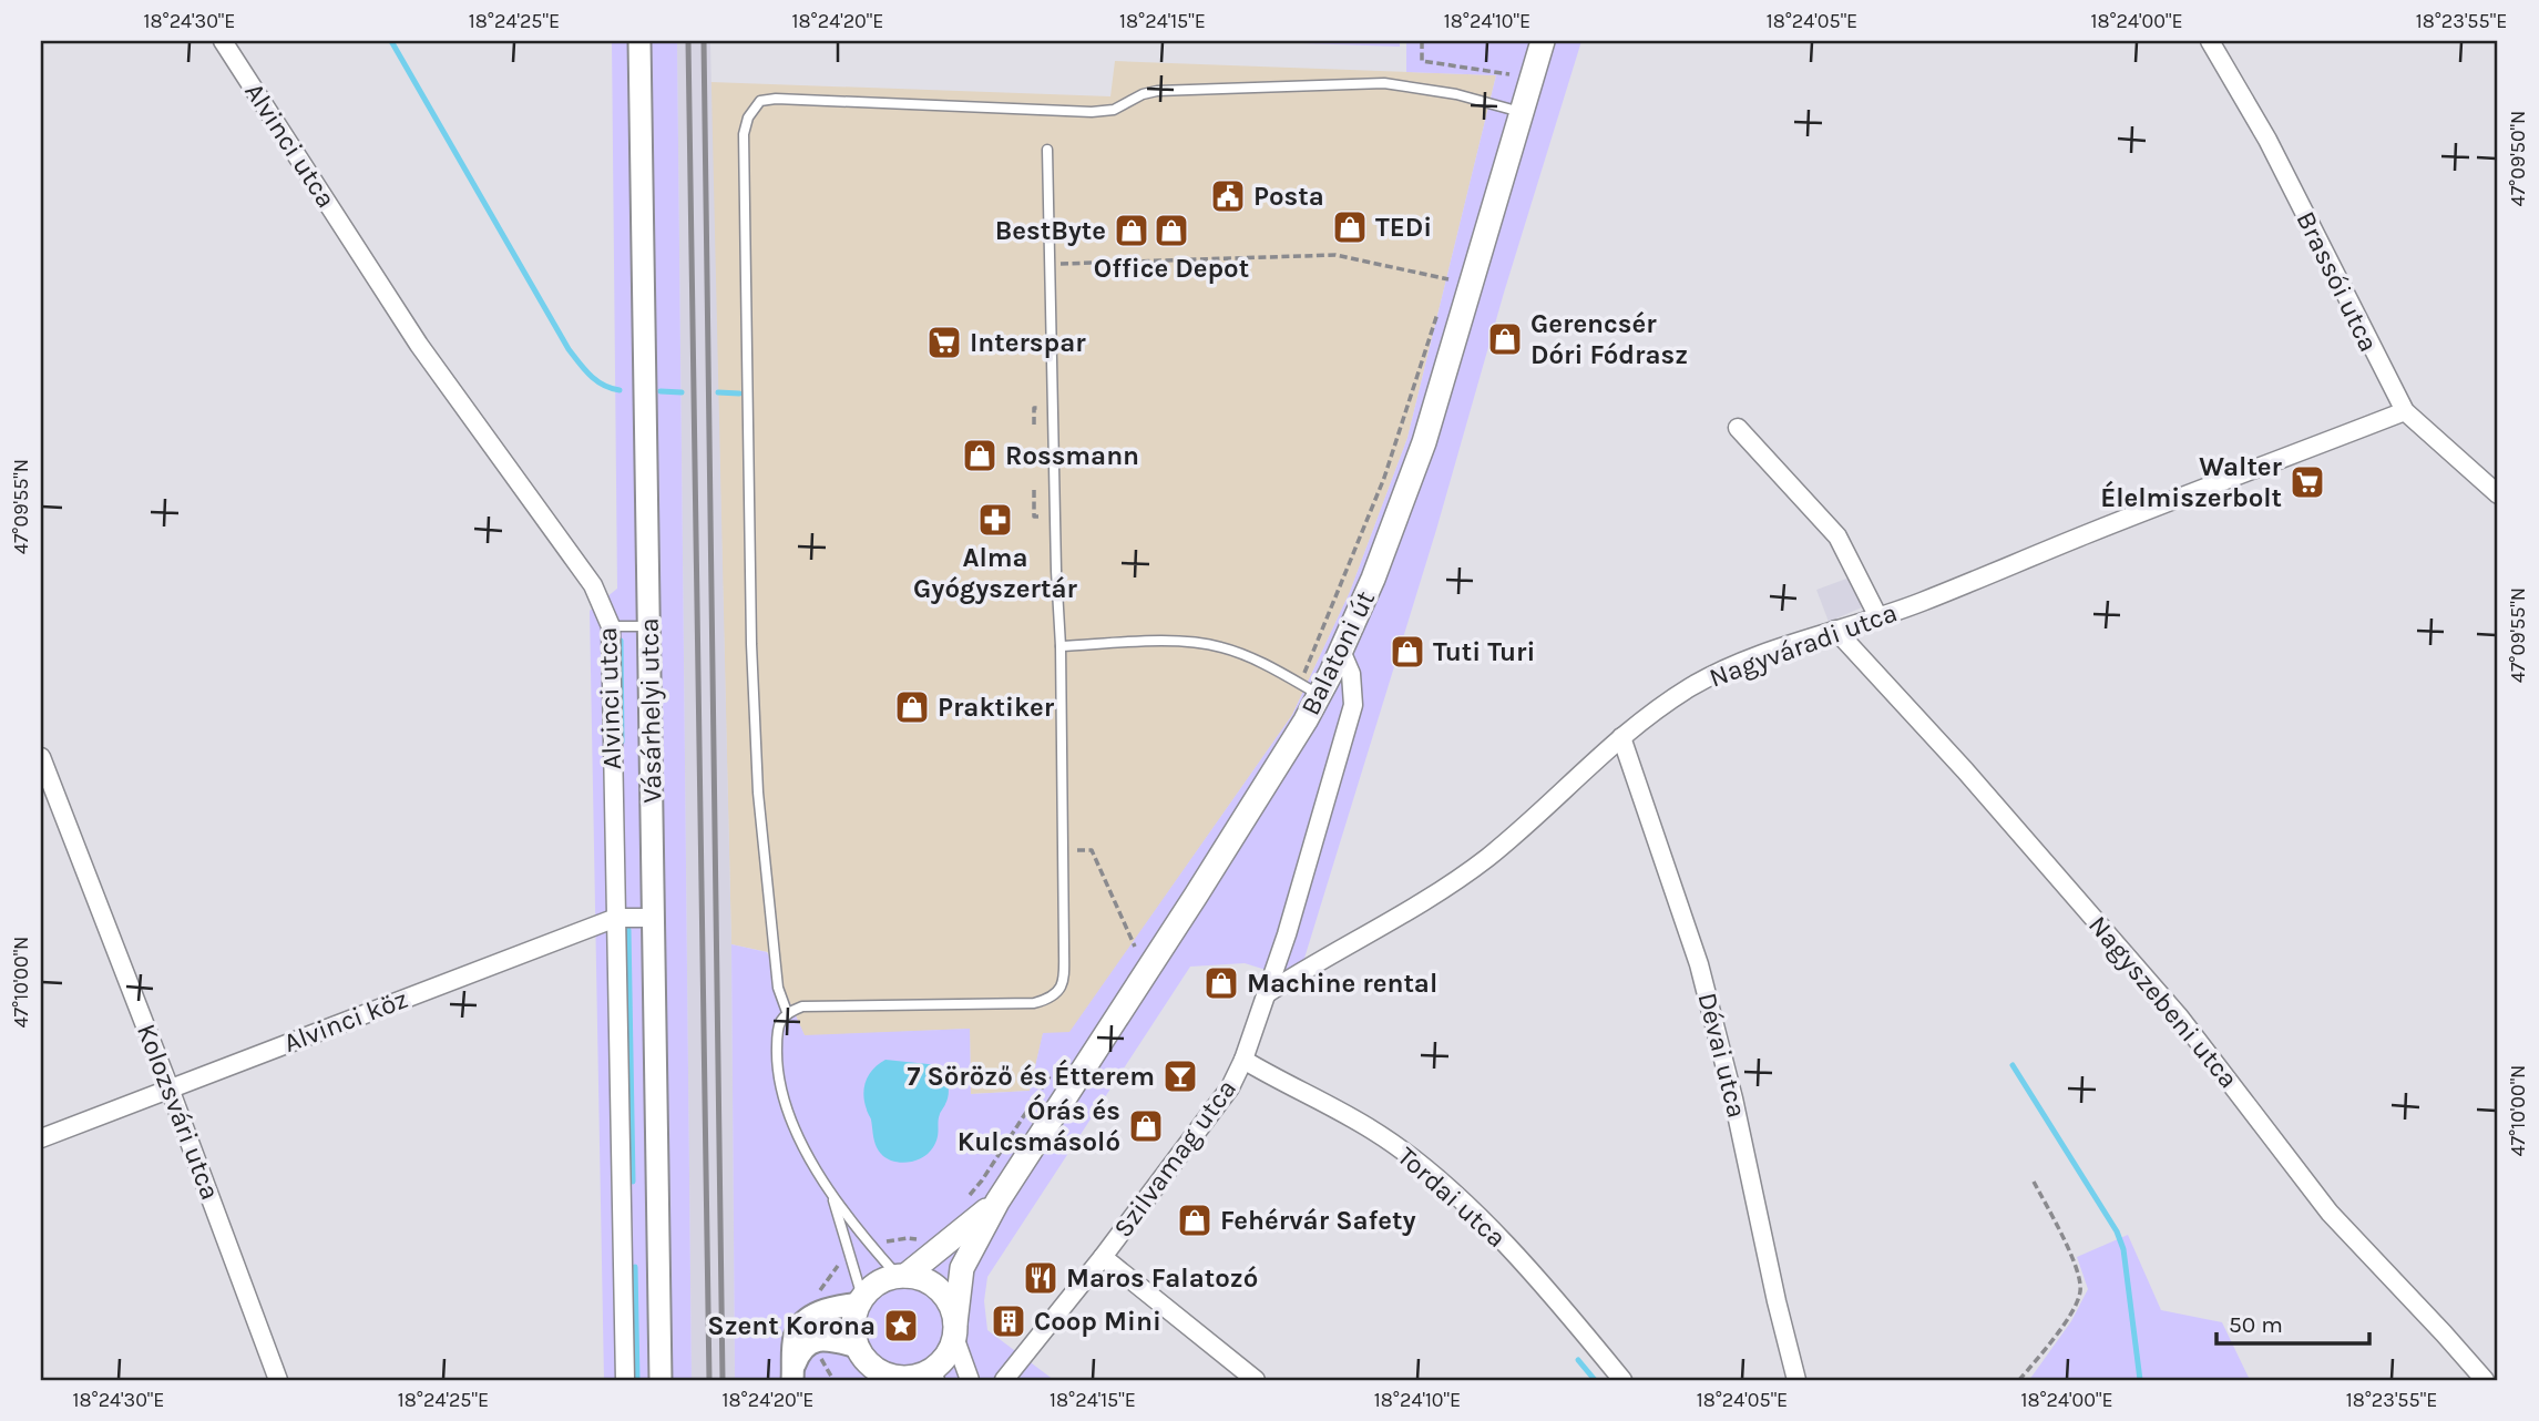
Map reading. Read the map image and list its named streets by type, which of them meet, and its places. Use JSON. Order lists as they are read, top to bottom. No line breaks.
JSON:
{"streets":{"main road":["Balatoni út"],"street":["Alvinci utca","Brassói utca","Nagyváradi utca","Vásárhelyi utca","Nagyszebeni utca","Alvinci köz","Dévai utca","Kolozsvári utca","Szilvamag utca","Tordai utca"]},"crossings":[["Alvinci utca","Alvinci köz"],["Brassói utca","Nagyváradi utca"],["Nagyváradi utca","Nagyszebeni utca"],["Nagyváradi utca","Dévai utca"],["Nagyváradi utca","Szilvamag utca"],["Balatoni út","Szilvamag utca"],["Vásárhelyi utca","Alvinci köz"],["Alvinci köz","Kolozsvári utca"],["Szilvamag utca","Tordai utca"]],"places":{"public building":["Posta"],"shop":["TEDi","BestByte","Office Depot","Gerencsér Dóri Fódrasz","Rossmann","Tuti Turi","Praktiker","Machine rental","Órás és Kulcsmásoló","Fehérvár Safety"],"supermarket":["Interspar","Walter Élelmiszerbolt"],"pharmacy":["Alma Gyógyszertár"],"bar":["7 Söröző és Étterem"],"restaurant":["Maros Falatozó"],"building":["Coop Mini"],"place":["Szent Korona"]},"scale_bar":"50 m","coordinates":["18°24'30\"E","18°24'25\"E","18°24'20\"E","18°24'15\"E","18°24'10\"E","18°24'05\"E","18°24'00\"E","18°23'55\"E","47°09'50\"N","47°09'55\"N","47°10'00\"N"]}
